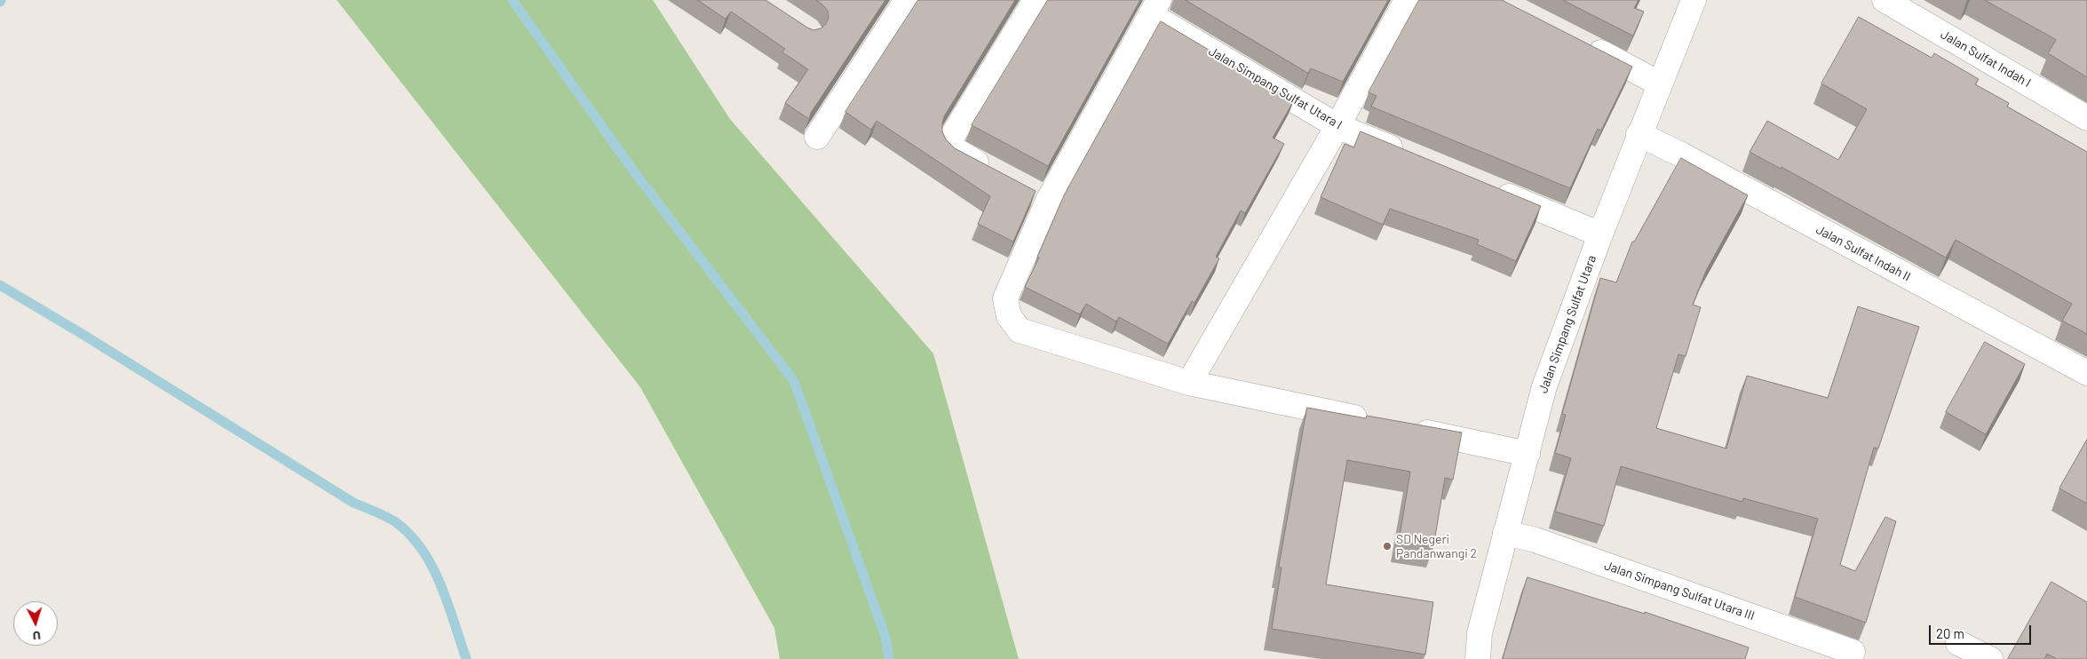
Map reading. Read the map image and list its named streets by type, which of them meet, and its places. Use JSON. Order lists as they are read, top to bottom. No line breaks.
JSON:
{"streets":{"street":["Jalan Sulfat Indah I","Jalan Simpang Sulfat Utara I","Jalan Sulfat Indah II","Jalan Simpang Sulfat Utara","Jalan Simpang Sulfat Utara III"]},"crossings":[["Jalan Sulfat Indah II","Jalan Simpang Sulfat Utara"],["Jalan Simpang Sulfat Utara","Jalan Simpang Sulfat Utara III"]],"places":["SD Negeri Pandanwangi 2"],"scale_bar":"20 m","north":"bottom"}
